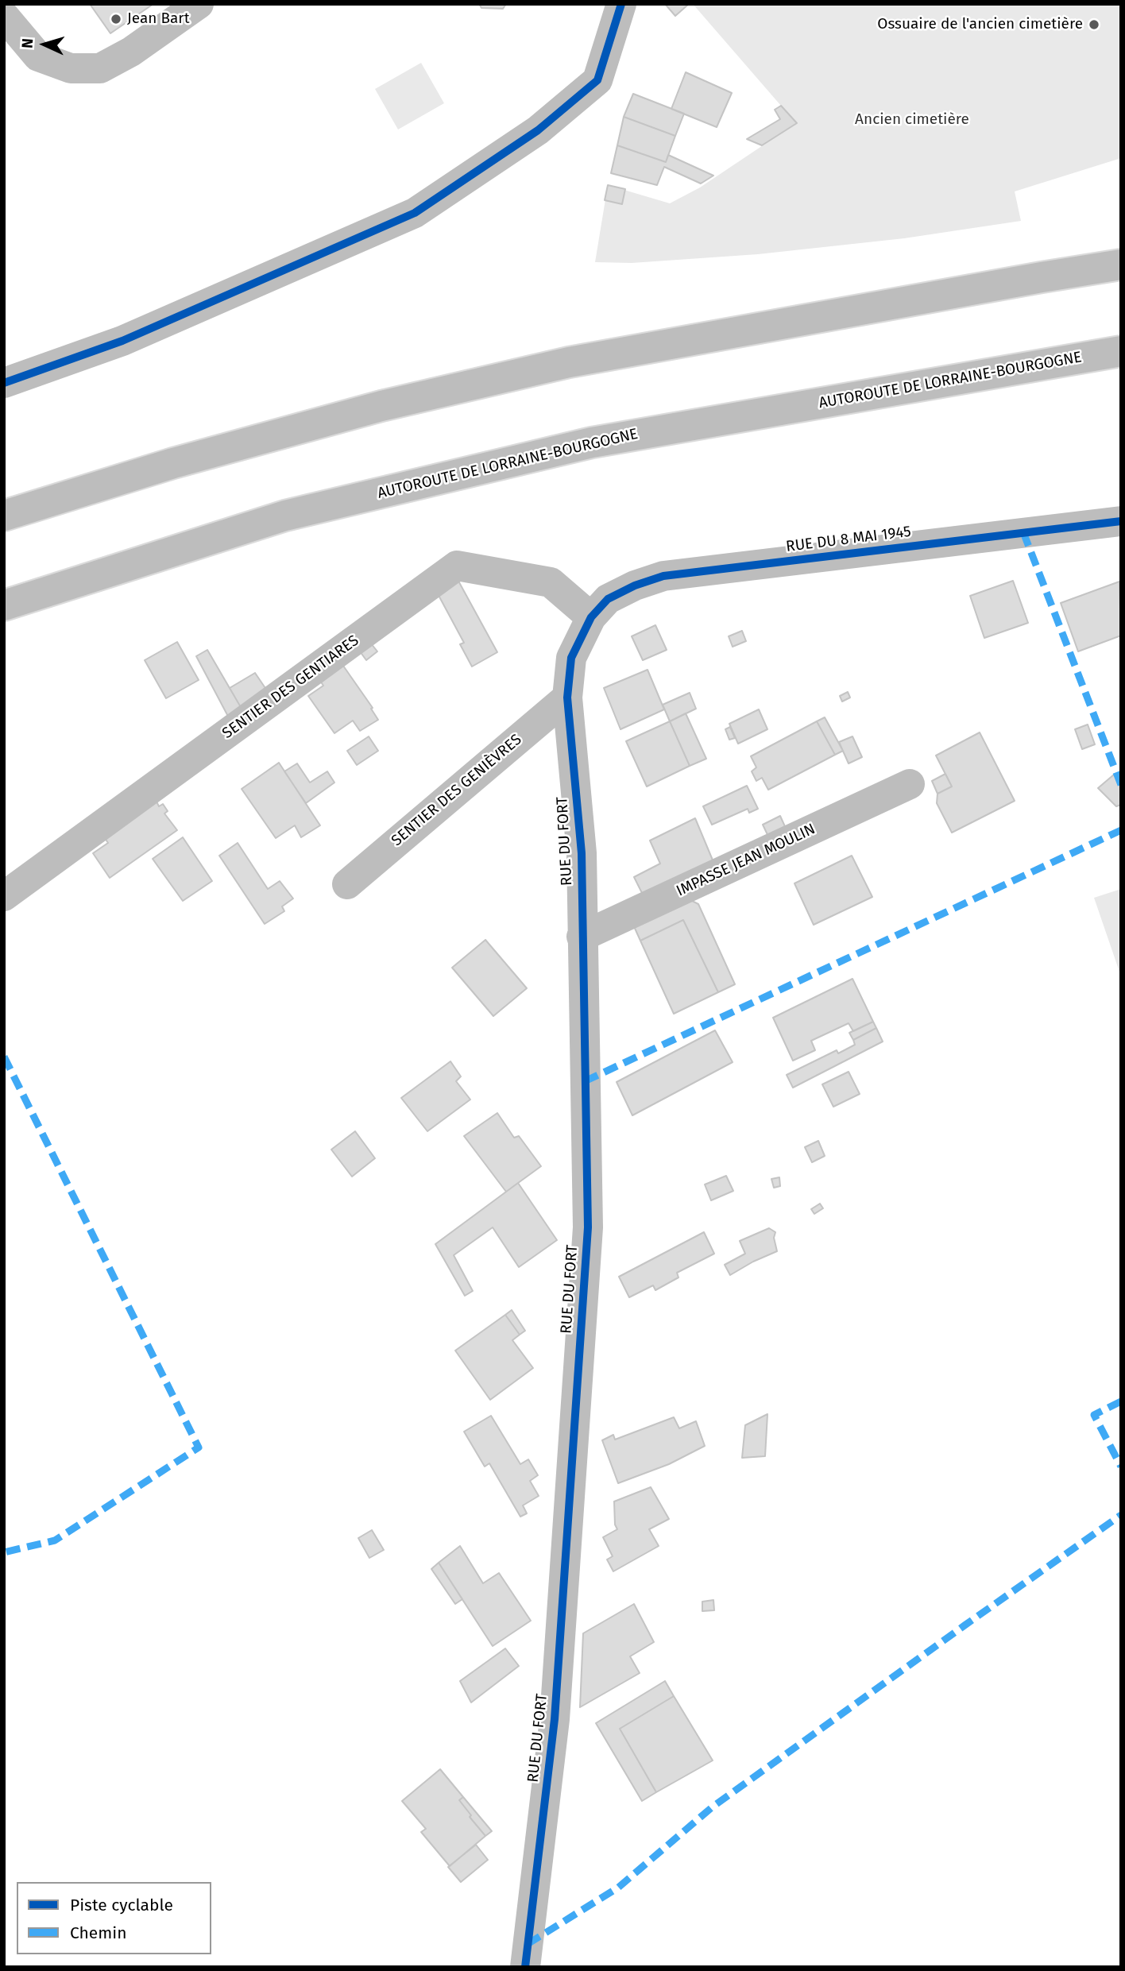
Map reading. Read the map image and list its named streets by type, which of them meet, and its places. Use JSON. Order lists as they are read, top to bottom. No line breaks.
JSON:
{"streets":{"main road":["AUTOROUTE DE LORRAINE-BOURGOGNE","RUE DU 8 MAI 1945","SENTIER DES GENTIARES","SENTIER DES GENIÈVRES","RUE DU FORT","IMPASSE JEAN MOULIN"]},"crossings":[["RUE DU 8 MAI 1945","SENTIER DES GENTIARES"],["RUE DU 8 MAI 1945","RUE DU FORT"],["SENTIER DES GENTIARES","RUE DU FORT"],["SENTIER DES GENIÈVRES","RUE DU FORT"],["RUE DU FORT","IMPASSE JEAN MOULIN"]],"parks":["Ancien cimetière"],"places":["Jean Bart","Ossuaire de l'ancien cimetière"],"legend":["Piste cyclable","Chemin"],"north":"left"}
